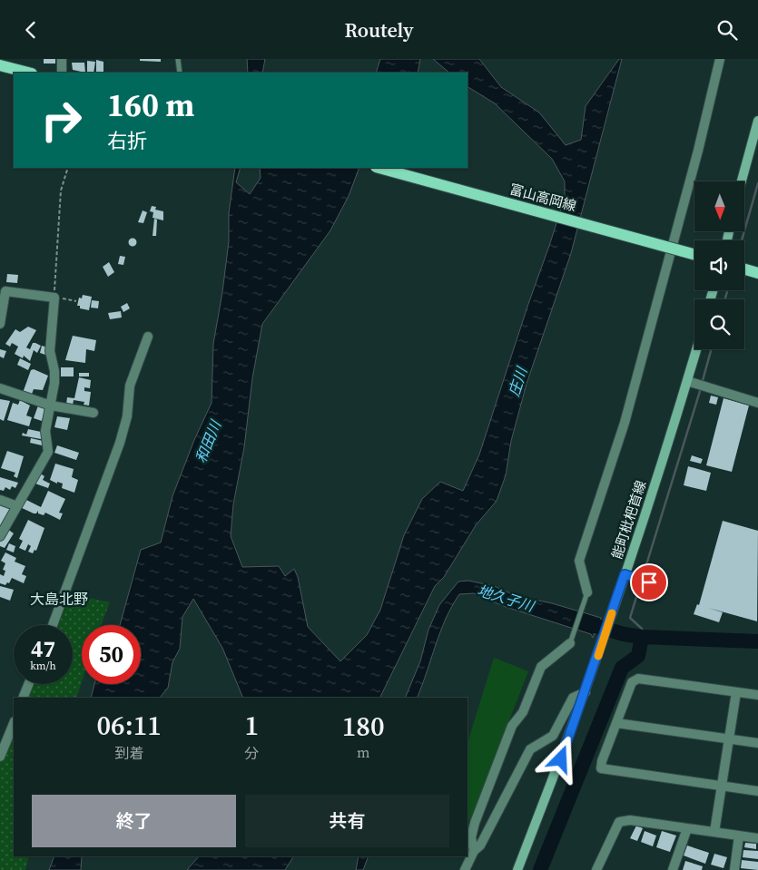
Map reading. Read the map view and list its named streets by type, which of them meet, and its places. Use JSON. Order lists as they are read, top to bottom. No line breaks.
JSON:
{"streets":{"main road":["富山高岡線","能町枇杷首線"]},"districts":["大島北野"],"water":["庄川","和田川","地久子川"],"north":"bottom","page":{"header":"Routely","turn":["160 m","右折"],"speed":"47 km/h","limit":"50","eta":["06:11","到着","1","分","180","m"],"buttons":["終了","共有"]}}
